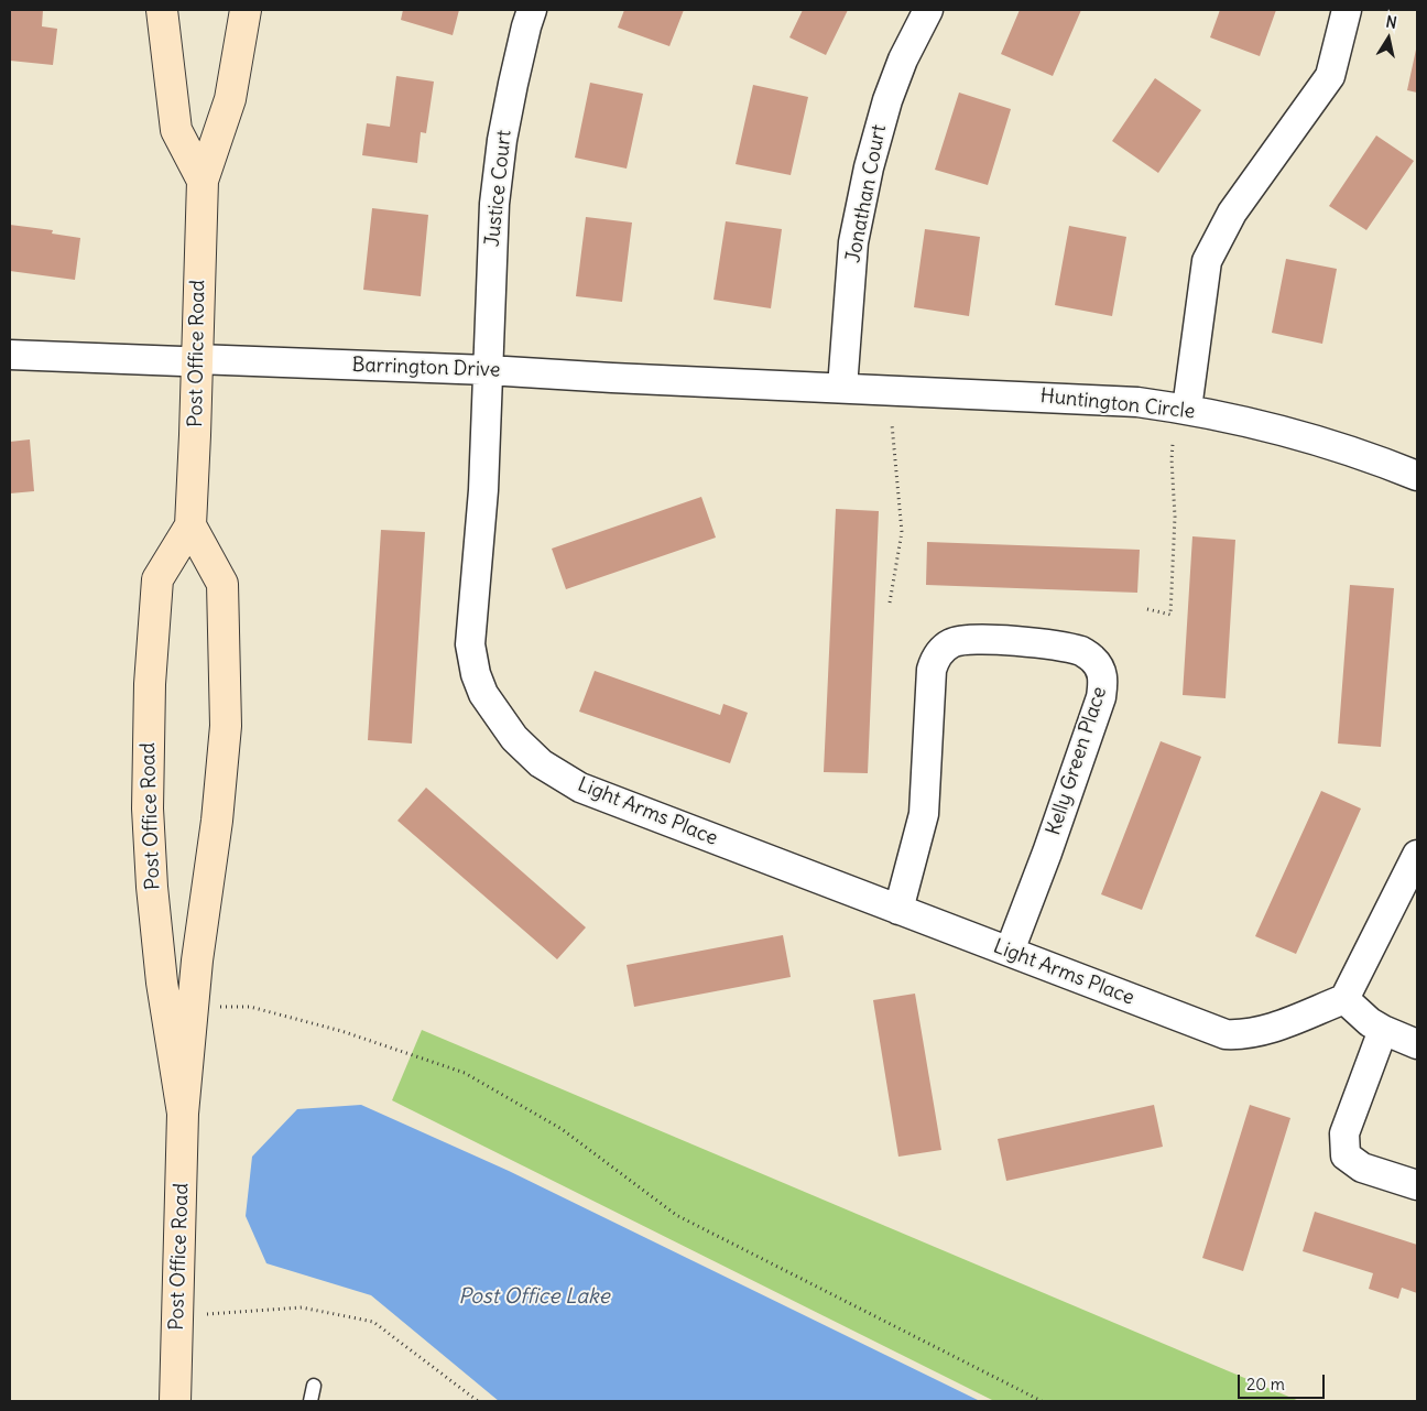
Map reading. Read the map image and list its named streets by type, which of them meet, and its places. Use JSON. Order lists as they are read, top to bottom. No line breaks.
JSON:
{"streets":{"street":["Justice Court","Jonathan Court","Post Office Road","Barrington Drive","Huntington Circle","Kelly Green Place","Light Arms Place"]},"crossings":[["Justice Court","Barrington Drive"],["Justice Court","Light Arms Place"],["Jonathan Court","Barrington Drive"],["Jonathan Court","Huntington Circle"],["Post Office Road","Barrington Drive"],["Barrington Drive","Huntington Circle"],["Barrington Drive","Light Arms Place"],["Kelly Green Place","Light Arms Place"]],"water":["Post Office Lake"],"scale_bar":"20 m","north":"top"}
